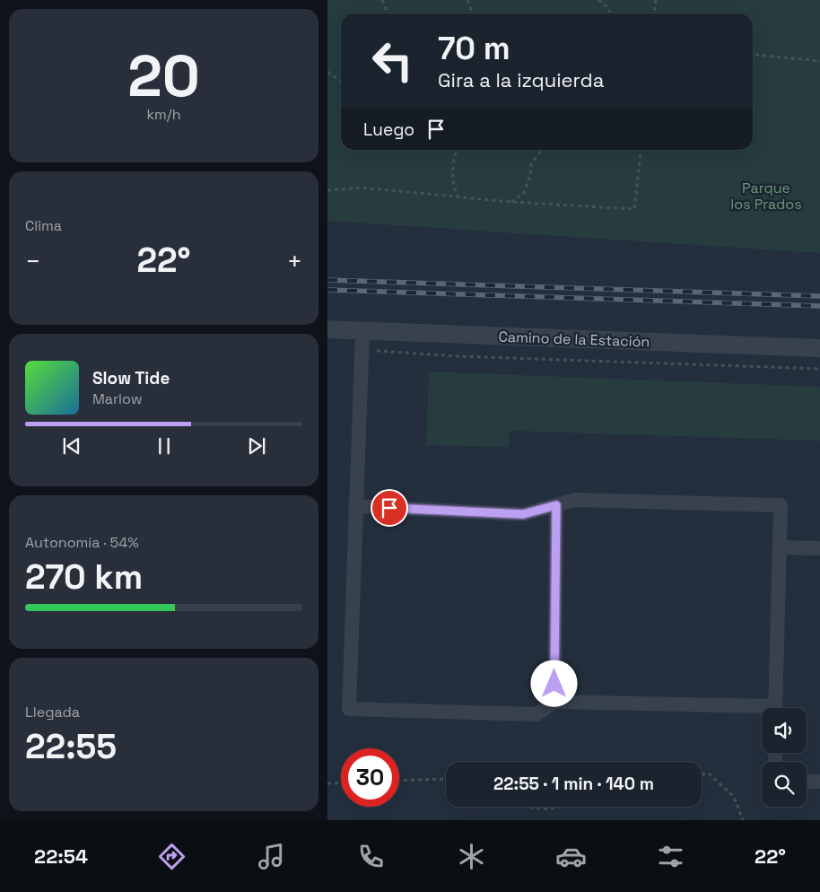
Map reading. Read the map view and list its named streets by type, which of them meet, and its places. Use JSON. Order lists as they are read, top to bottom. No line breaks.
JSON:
{"streets":{"street":["Camino de la Estación"]},"parks":["Parque los Prados"],"page":{"tile":[["20","km/h"],"Clima",["Autonomía · 54%","270 km"],["Llegada","22:55"]],"turn":["70 m","Gira a la izquierda"],"then":"Luego","heat":["−","22°","+"],"song":["Slow Tide","Marlow"],"limit":"30","trip":"22:55 · 1 min · 140 m","tabs":["22:54","22°"]}}
